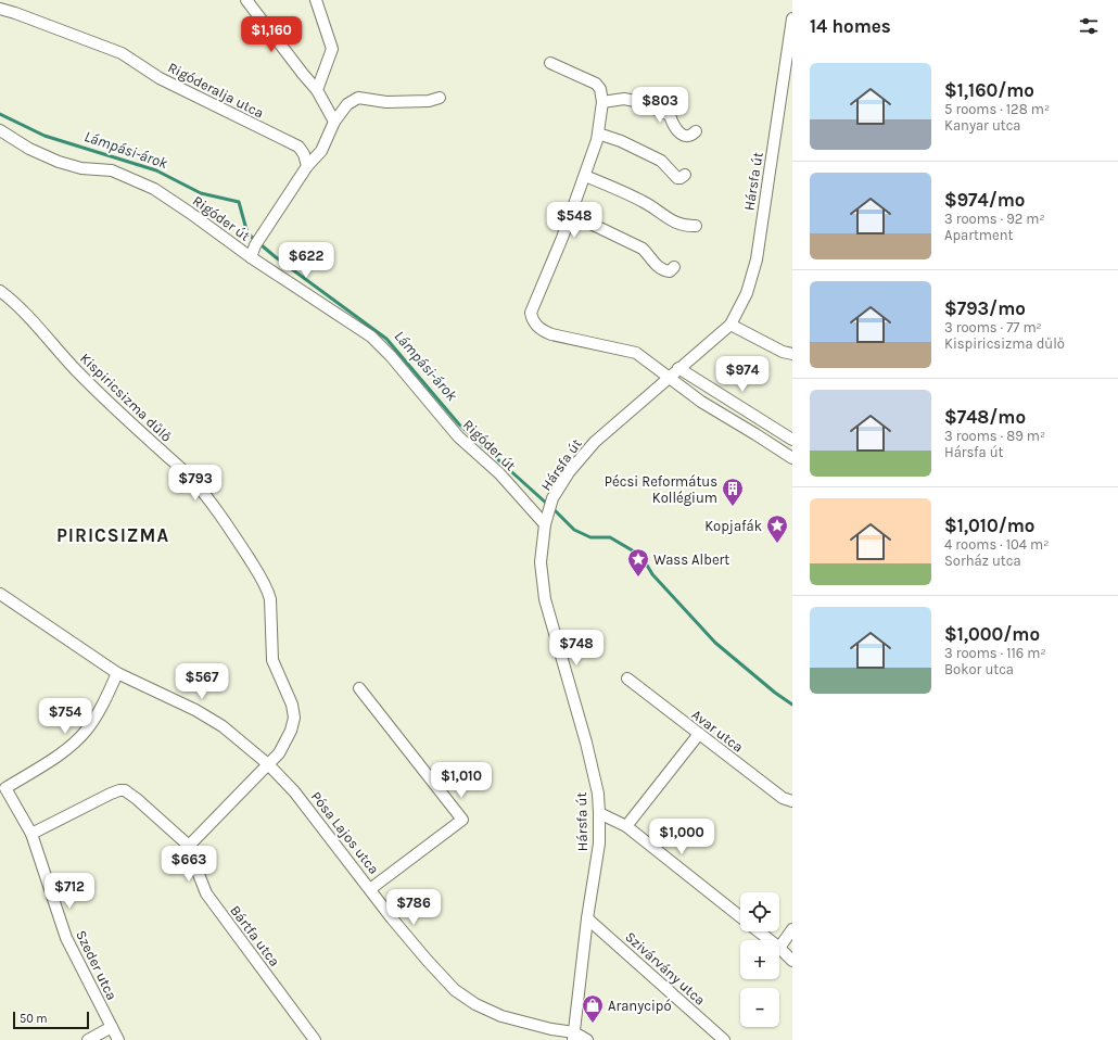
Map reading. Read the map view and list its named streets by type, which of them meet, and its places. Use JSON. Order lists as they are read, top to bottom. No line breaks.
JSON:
{"streets":{"street":["Rigóderalja utca","Hársfa út","Rigóder út","Kispiricsizma dűlő","Avar utca","Pósa Lajos utca","Bártfa utca","Szeder utca","Szivárvány utca"]},"crossings":[["Hársfa út","Rigóder út"],["Hársfa út","Pósa Lajos utca"],["Hársfa út","Szivárvány utca"],["Kispiricsizma dűlő","Pósa Lajos utca"],["Kispiricsizma dűlő","Bártfa utca"]],"districts":["PIRICSIZMA"],"water":["Lámpási-árok"],"places":{"building":["Pécsi Református Kollégium"],"place":["Kopjafák","Wass Albert"],"shop":["Aranycipó"]},"scale_bar":"50 m","page":{"heading":"14 homes","price":["$1,160","$803","$548","$622","$974","$793","$748","$567","$754","$1,010","$1,000","$663","$712","$786"],"list":[{"name":"$1,160/mo","note":"5 rooms · 128 m² · Kanyar utca"},{"name":"$974/mo","note":"3 rooms · 92 m² · Apartment"},{"name":"$793/mo","note":"3 rooms · 77 m² · Kispiricsizma dűlő"},{"name":"$748/mo","note":"3 rooms · 89 m² · Hársfa út"},{"name":"$1,010/mo","note":"4 rooms · 104 m² · Sorház utca"},{"name":"$1,000/mo","note":"3 rooms · 116 m² · Bokor utca"}],"map_buttons":["+","−"],"scale":"50 m"}}
